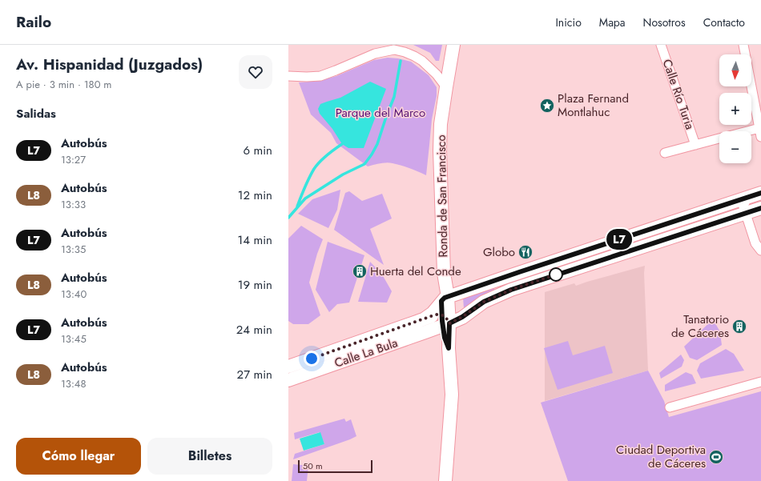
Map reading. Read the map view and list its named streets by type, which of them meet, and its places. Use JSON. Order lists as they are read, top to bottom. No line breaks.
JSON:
{"streets":{"main road":["Ronda de San Francisco","Calle La Bula"],"street":["Calle Río Turia"]},"crossings":[["Ronda de San Francisco","Calle La Bula"]],"parks":["Parque del Marco"],"places":{"place":["Plaza Fernand Montlahuc"],"restaurant":["Globo"],"building":["Huerta del Conde","Tanatorio de Cáceres"],"sports":["Ciudad Deportiva de Cáceres"]},"lines":["bus line L7"],"scale_bar":"50 m","north":"bottom","page":{"header":"Railo","nav":["Inicio","Mapa","Nosotros","Contacto"],"heading":[["Av. Hispanidad (Juzgados)","A pie · 3 min · 180 m"],"Salidas"],"on_map":"L7","map_buttons":["+","−"],"list":[{"mark":"L7","name":"Autobús","note":"13:27","value":"6 min"},{"mark":"L8","name":"Autobús","note":"13:33","value":"12 min"},{"mark":"L7","name":"Autobús","note":"13:35","value":"14 min"},{"mark":"L8","name":"Autobús","note":"13:40","value":"19 min"},{"mark":"L7","name":"Autobús","note":"13:45","value":"24 min"},{"mark":"L8","name":"Autobús","note":"13:48","value":"27 min"}],"buttons":["Cómo llegar","Billetes"],"scale":"50 m"}}
